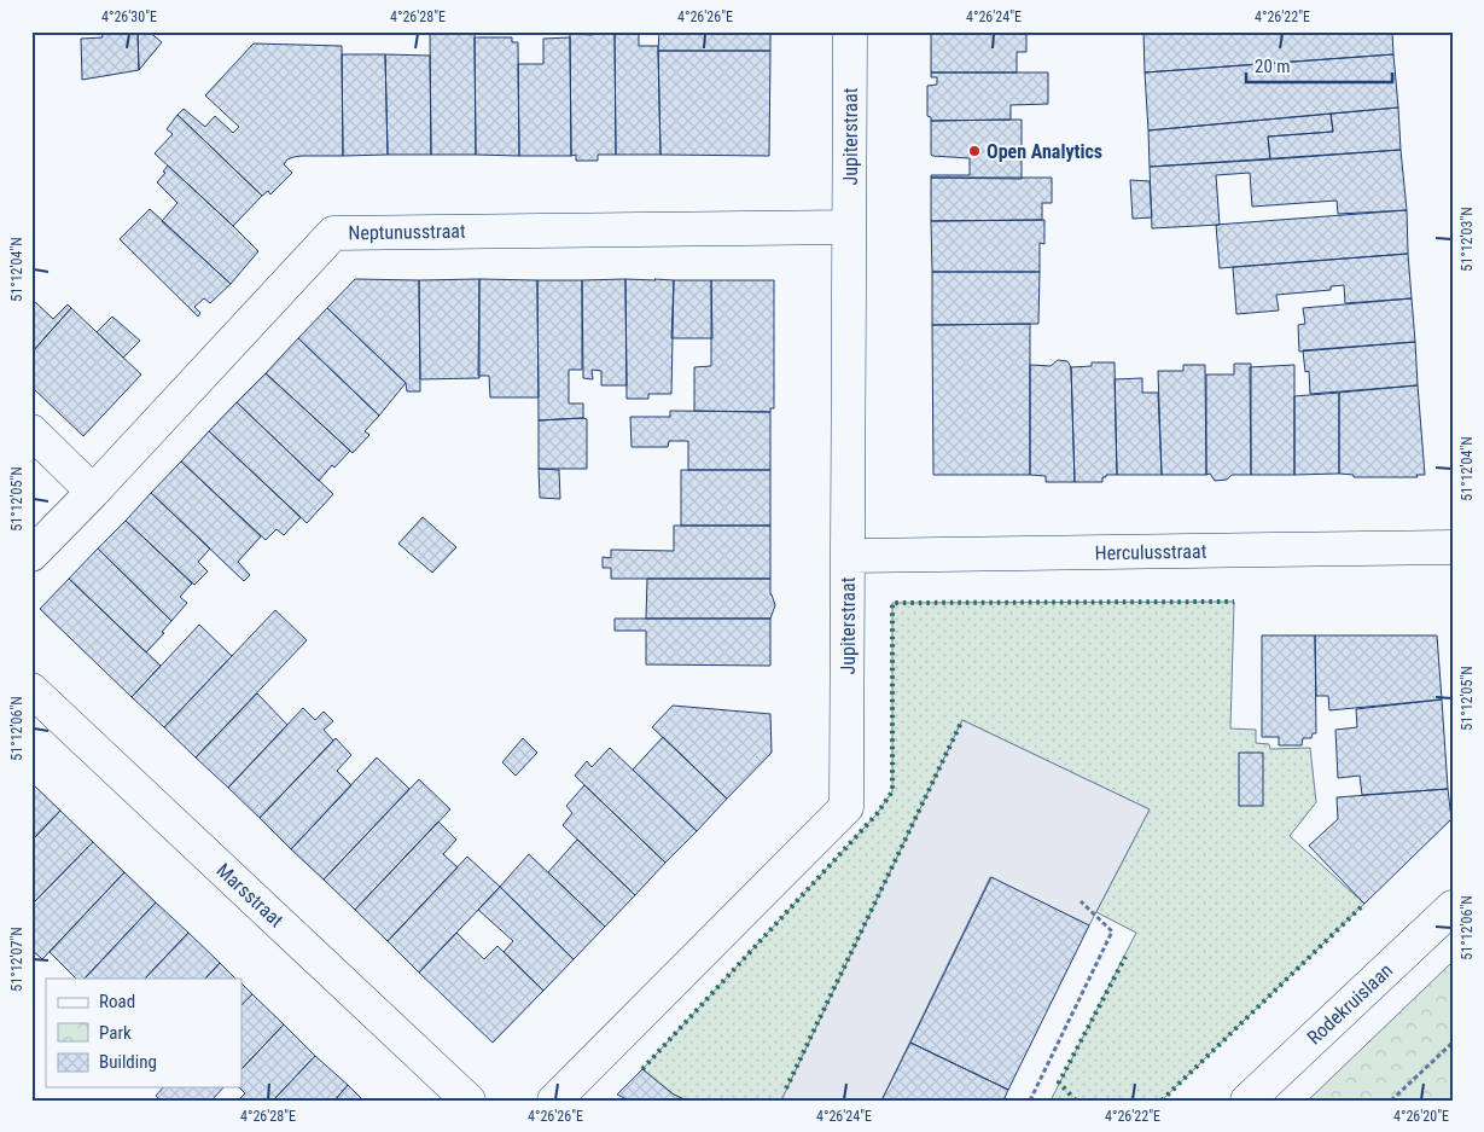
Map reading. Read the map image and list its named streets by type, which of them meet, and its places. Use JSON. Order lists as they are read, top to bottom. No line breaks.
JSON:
{"streets":{"street":["Jupiterstraat","Neptunusstraat","Herculusstraat","Marsstraat","Rodekruislaan"]},"crossings":[["Jupiterstraat","Neptunusstraat"],["Jupiterstraat","Herculusstraat"]],"places":["Open Analytics"],"legend":["Road","Park","Building"],"scale_bar":"20 m","coordinates":["4°26'30\"E","4°26'28\"E","4°26'26\"E","4°26'24\"E","4°26'22\"E","51°12'03\"N","51°12'04\"N","51°12'05\"N","51°12'06\"N","51°12'07\"N","4°26'20\"E"]}
